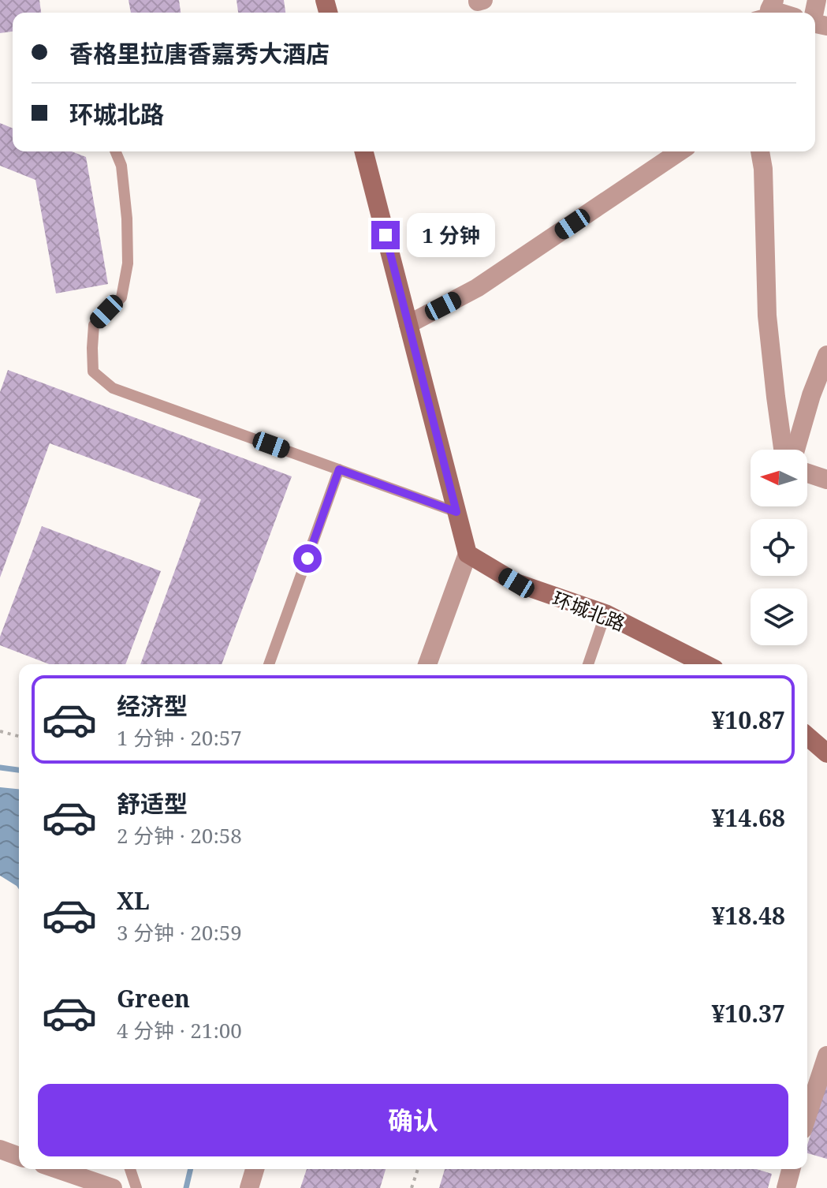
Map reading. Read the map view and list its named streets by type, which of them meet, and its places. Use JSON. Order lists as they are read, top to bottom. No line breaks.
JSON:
{"streets":{"street":["环城北路"]},"north":"left","page":{"banner":["香格里拉唐香嘉秀大酒店","环城北路"],"bubble":"1 分钟","list":[{"name":"经济型","note":"1 分钟 · 20:57","value":"¥10.87"},{"name":"舒适型","note":"2 分钟 · 20:58","value":"¥14.68"},{"name":"XL","note":"3 分钟 · 20:59","value":"¥18.48"},{"name":"Green","note":"4 分钟 · 21:00","value":"¥10.37"}],"buttons":"确认"}}
